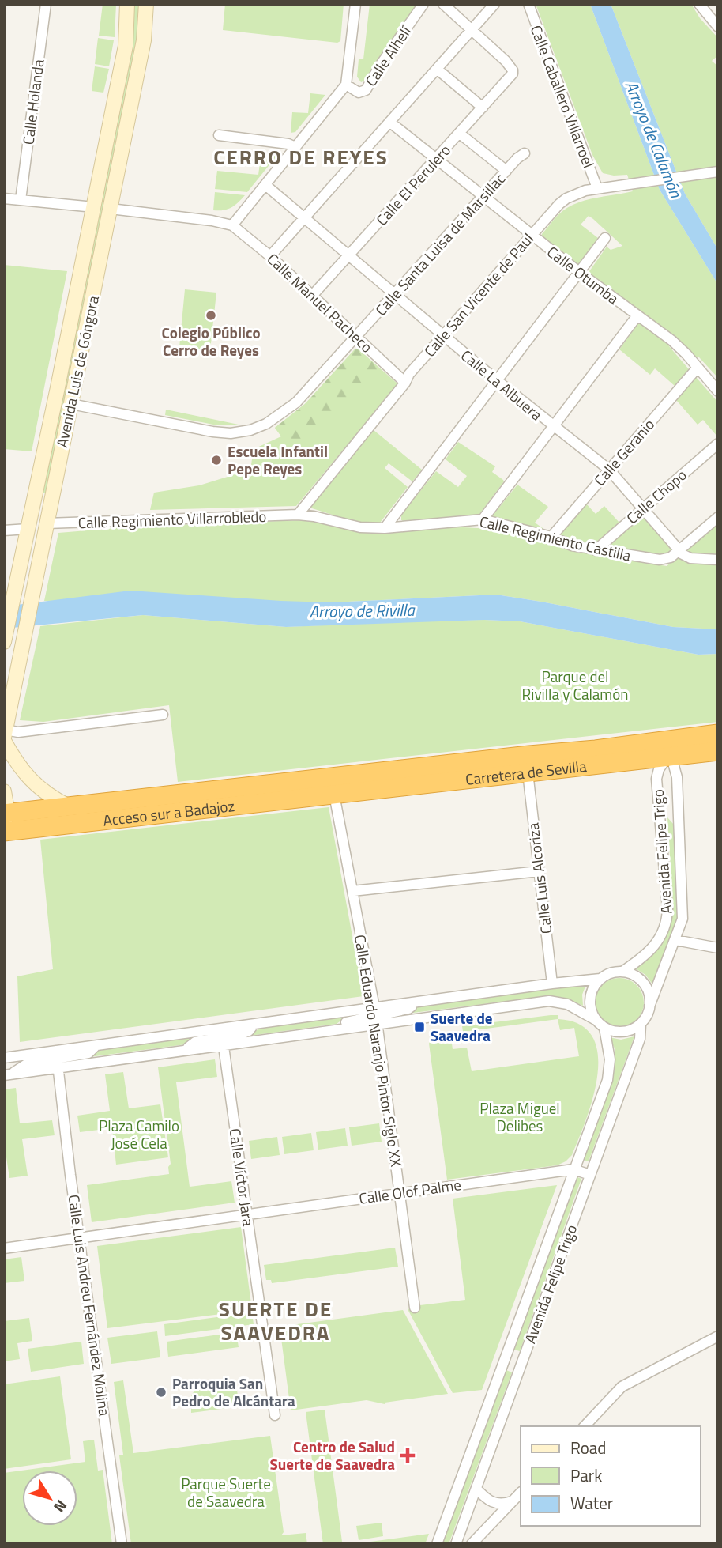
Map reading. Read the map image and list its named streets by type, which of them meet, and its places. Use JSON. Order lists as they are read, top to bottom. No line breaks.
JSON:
{"streets":{"highway":["Carretera de Sevilla","Acceso sur a Badajoz"],"main road":["Avenida Luis de Góngora"],"street":["Calle Alhelí","Calle Caballero Villarroel","Calle Holanda","Calle El Perulero","Calle Santa Luisa de Marsillac","Calle Otumba","Calle San Vicente de Paul","Calle Manuel Pacheco","Calle La Albuera","Calle Geranio","Calle Chopo","Calle Regimiento Villarrobledo","Calle Regimiento Castilla","Avenida Felipe Trigo","Calle Luis Alcoriza","Calle Eduardo Naranjo Pintor Siglo XX","Calle Víctor Jara","Calle Olof Palme","Calle Luis Andreu Fernández Molina"]},"crossings":[["Calle Caballero Villarroel","Calle San Vicente de Paul"],["Calle El Perulero","Calle Otumba"],["Calle El Perulero","Calle Manuel Pacheco"],["Calle El Perulero","Calle La Albuera"],["Calle Santa Luisa de Marsillac","Calle Otumba"],["Calle Santa Luisa de Marsillac","Calle Manuel Pacheco"],["Calle Santa Luisa de Marsillac","Avenida Luis de Góngora"],["Calle Santa Luisa de Marsillac","Calle La Albuera"],["Calle Otumba","Calle San Vicente de Paul"],["Calle Otumba","Calle Geranio"],["Calle San Vicente de Paul","Calle Manuel Pacheco"],["Calle San Vicente de Paul","Calle La Albuera"],["Calle San Vicente de Paul","Calle Regimiento Villarrobledo"],["Calle San Vicente de Paul","Calle Regimiento Castilla"],["Avenida Luis de Góngora","Calle Regimiento Villarrobledo"],["Calle La Albuera","Calle Geranio"],["Calle La Albuera","Calle Chopo"],["Calle La Albuera","Calle Regimiento Castilla"],["Calle Geranio","Calle Regimiento Castilla"],["Calle Chopo","Calle Regimiento Castilla"],["Calle Regimiento Villarrobledo","Calle Regimiento Castilla"],["Carretera de Sevilla","Acceso sur a Badajoz"],["Carretera de Sevilla","Avenida Felipe Trigo"],["Carretera de Sevilla","Calle Luis Alcoriza"],["Carretera de Sevilla","Calle Eduardo Naranjo Pintor Siglo XX"],["Acceso sur a Badajoz","Calle Eduardo Naranjo Pintor Siglo XX"],["Avenida Felipe Trigo","Calle Olof Palme"],["Calle Eduardo Naranjo Pintor Siglo XX","Calle Olof Palme"],["Calle Víctor Jara","Calle Olof Palme"],["Calle Olof Palme","Calle Luis Andreu Fernández Molina"]],"districts":["CERRO DE REYES","SUERTE DE SAAVEDRA"],"water":["Arroyo de Calamón","Arroyo de Rivilla"],"parks":["Parque del Rivilla y Calamón","Plaza Miguel Delibes","Plaza Camilo José Cela","Parque Suerte de Saavedra"],"places":{"other":["Colegio Público Cerro de Reyes","Escuela Infantil Pepe Reyes","Parroquia San Pedro de Alcántara"],"transit":["Suerte de Saavedra"],"health":["Centro de Salud Suerte de Saavedra"]},"legend":["Road","Park","Water"],"north":"bottom right"}
